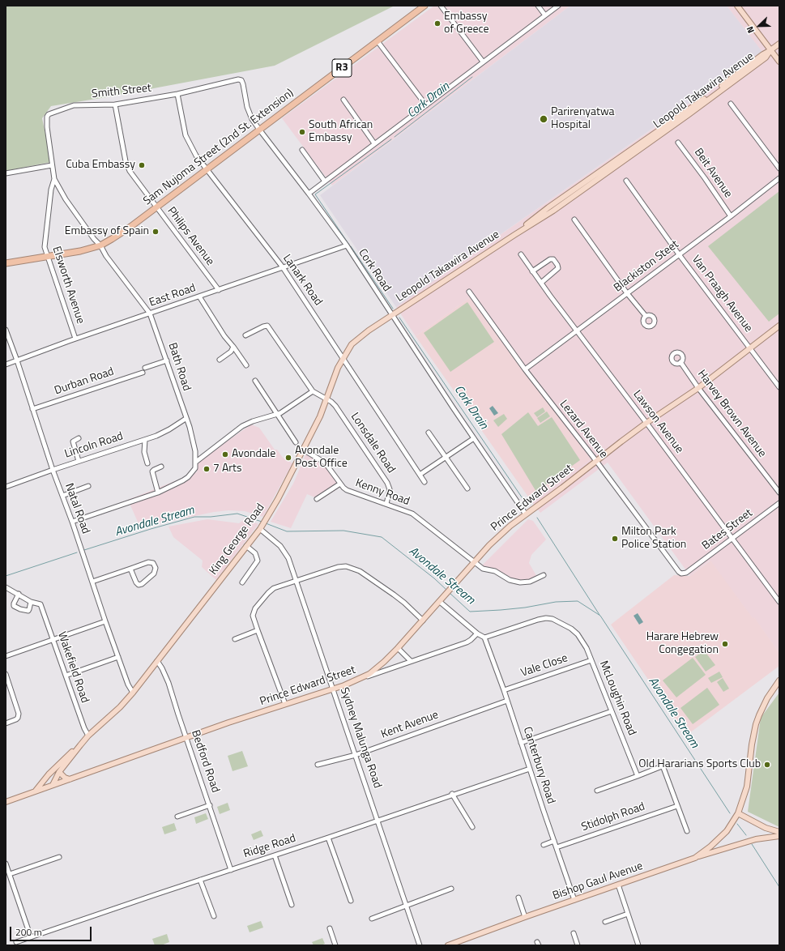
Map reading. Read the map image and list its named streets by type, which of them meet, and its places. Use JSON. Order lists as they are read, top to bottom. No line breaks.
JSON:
{"streets":{"highway":["R3","Sam Nujoma Street (2nd St. Extension)"],"main road":["Leopold Takawira Avenue","Prince Edward Street","King George Road","Bishop Gaul Avenue"],"street":["Smith Street","Beit Avenue","Philips Avenue","Blackiston Steet","Cork Road","Lanark Road","Elsworth Avenue","Van Praagh Avenue","East Road","Bath Road","Durban Road","Harvey Brown Avenue","Lawson Avenue","Lezard Avenue","Lonsdale Road","Lincoln Road","Kenny Road","Natal Road","Bates Street","Vale Close","Wakefield Road","McLoughin Road","Kent Avenue","Sydney Malunga Road","Bedford Road","Canterbury Road","Stidolph Road","Ridge Road"]},"crossings":[["Leopold Takawira Avenue","Cork Road"],["Leopold Takawira Avenue","King George Road"],["Smith Street","Philips Avenue"],["Smith Street","Cork Road"],["Smith Street","Lanark Road"],["Smith Street","Bath Road"],["Sam Nujoma Street (2nd St. Extension)","Philips Avenue"],["Sam Nujoma Street (2nd St. Extension)","Cork Road"],["Sam Nujoma Street (2nd St. Extension)","Lanark Road"],["Sam Nujoma Street (2nd St. Extension)","Elsworth Avenue"],["Sam Nujoma Street (2nd St. Extension)","Bath Road"],["Beit Avenue","Blackiston Steet"],["Philips Avenue","East Road"],["Blackiston Steet","Van Praagh Avenue"],["Blackiston Steet","Lawson Avenue"],["Blackiston Steet","Lezard Avenue"],["Cork Road","East Road"],["Cork Road","Prince Edward Street"],["Cork Road","King George Road"],["Lanark Road","East Road"],["Lanark Road","King George Road"],["Elsworth Avenue","East Road"],["Elsworth Avenue","Bath Road"],["Van Praagh Avenue","Prince Edward Street"],["East Road","Bath Road"],["East Road","Natal Road"],["Bath Road","Lincoln Road"],["Durban Road","Natal Road"],["Harvey Brown Avenue","Prince Edward Street"],["Lawson Avenue","Prince Edward Street"],["Lawson Avenue","Bates Street"],["Lezard Avenue","Prince Edward Street"],["Lezard Avenue","Bates Street"],["Lonsdale Road","Kenny Road"],["Lonsdale Road","King George Road"],["Lincoln Road","Natal Road"],["Kenny Road","Prince Edward Street"],["Kenny Road","King George Road"],["Prince Edward Street","King George Road"],["Prince Edward Street","Sydney Malunga Road"],["Prince Edward Street","Bedford Road"],["Natal Road","King George Road"],["King George Road","Wakefield Road"],["King George Road","Sydney Malunga Road"],["King George Road","Bedford Road"],["Vale Close","McLoughin Road"],["Vale Close","Canterbury Road"],["McLoughin Road","Canterbury Road"],["Kent Avenue","Sydney Malunga Road"],["Kent Avenue","Canterbury Road"],["Sydney Malunga Road","Ridge Road"],["Bedford Road","Ridge Road"],["Canterbury Road","Stidolph Road"],["Canterbury Road","Ridge Road"],["Canterbury Road","Bishop Gaul Avenue"]],"water":["Cork Drain","Avondale Stream"],"places":["Embassy of Greece","Parirenyatwa Hospital","South African Embassy","Cuba Embassy","Embassy of Spain","Avondale","Avondale Post Office","7 Arts","Milton Park Police Station","Harare Hebrew Congegation","Old Hararians Sports Club"],"scale_bar":"200 m","north":"bottom left"}
